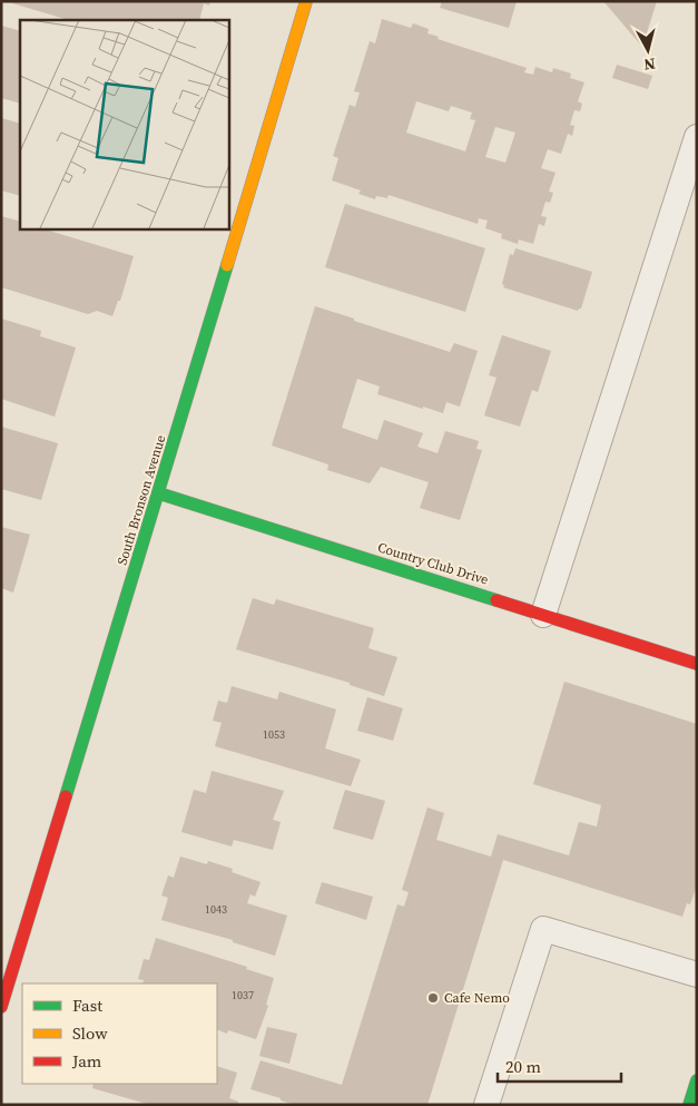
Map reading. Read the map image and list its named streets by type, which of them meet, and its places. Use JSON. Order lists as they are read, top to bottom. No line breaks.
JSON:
{"streets":{"street":["South Bronson Avenue","Country Club Drive"]},"crossings":[["South Bronson Avenue","Country Club Drive"]],"places":["Cafe Nemo"],"house_numbers":["1053","1043","1037"],"legend":["Fast","Slow","Jam"],"scale_bar":"20 m","north":"bottom"}
